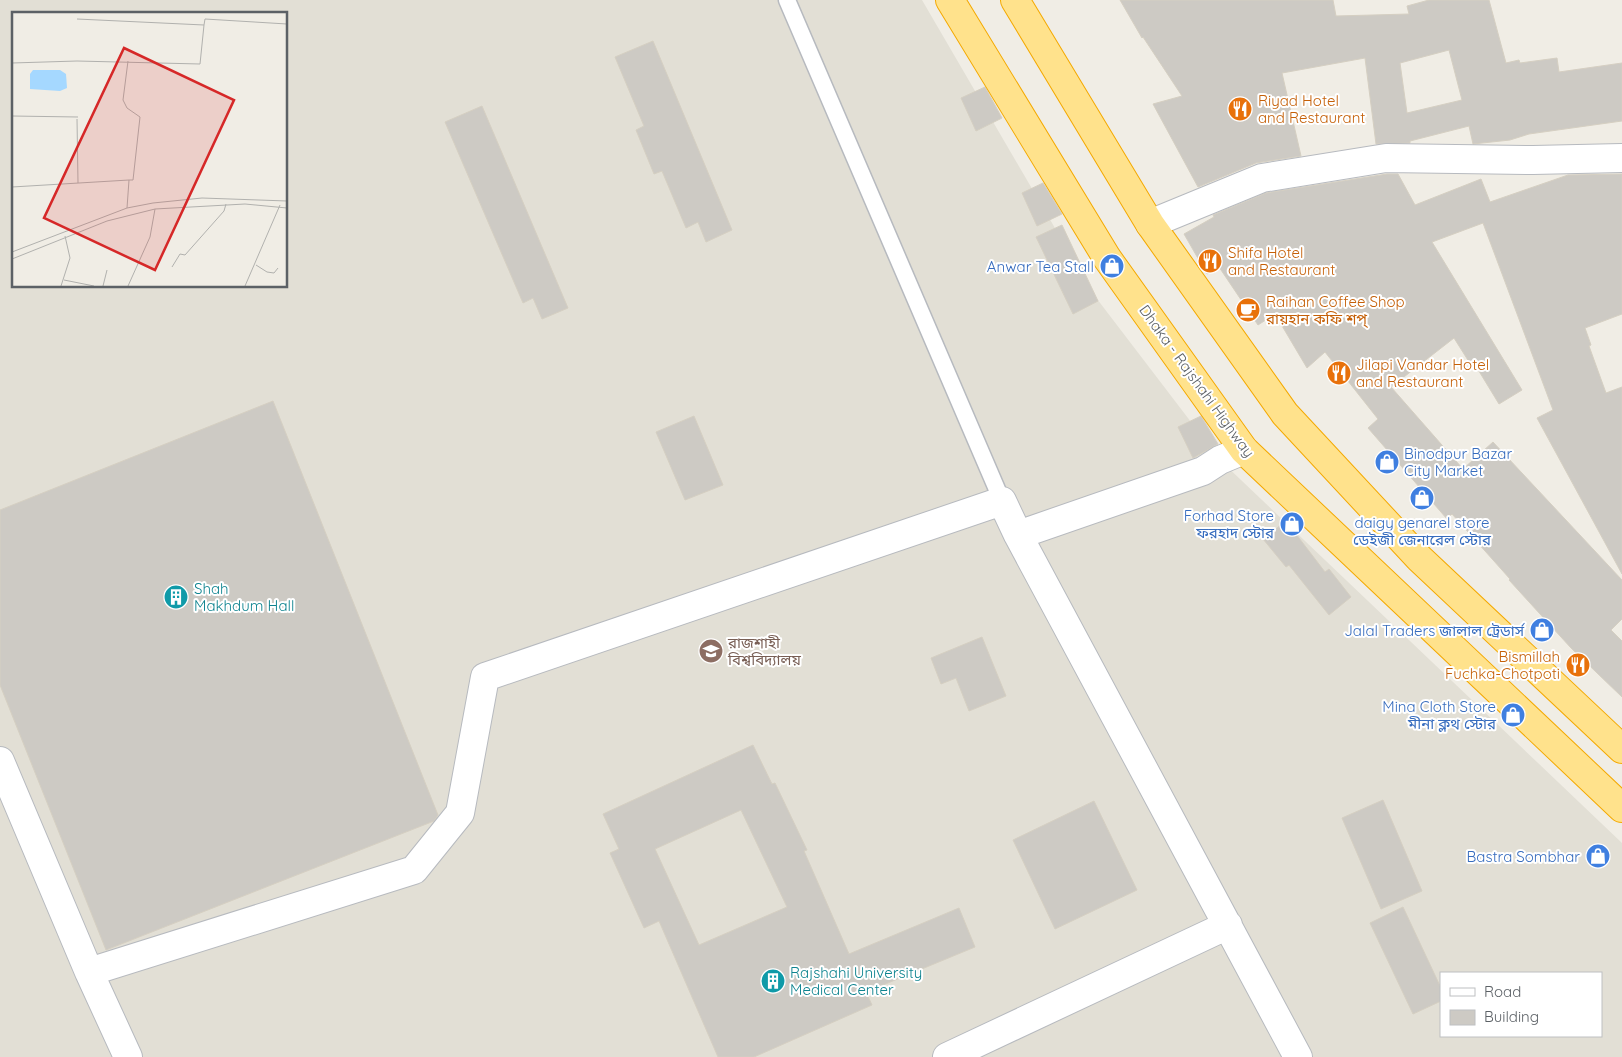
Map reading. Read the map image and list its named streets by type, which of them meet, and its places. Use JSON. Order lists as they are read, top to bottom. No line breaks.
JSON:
{"streets":{"highway":["Dhaka - Rajshahi Highway"]},"places":{"restaurant":["Riyad Hotel and Restaurant","Shifa Hotel and Restaurant","Jilapi Vandar Hotel and Restaurant","Bismillah Fuchka-Chotpoti"],"shop":["Anwar Tea Stall","Binodpur Bazar City Market","daigy genarel store ডেইজী জেনারেল স্টোর","Forhad Store ফরহাদ স্টোর","Jalal Traders জালাল ট্রেডার্স","Mina Cloth Store মীনা ক্লথ স্টোর","Bastra Sombhar"],"cafe":["Raihan Coffee Shop রায়হান কফি শপ্"],"building":["Shah Makhdum Hall","Rajshahi University Medical Center"],"school or university":["রাজশাহী বিশ্ববিদ্যালয়"]},"legend":["Road","Building"]}
